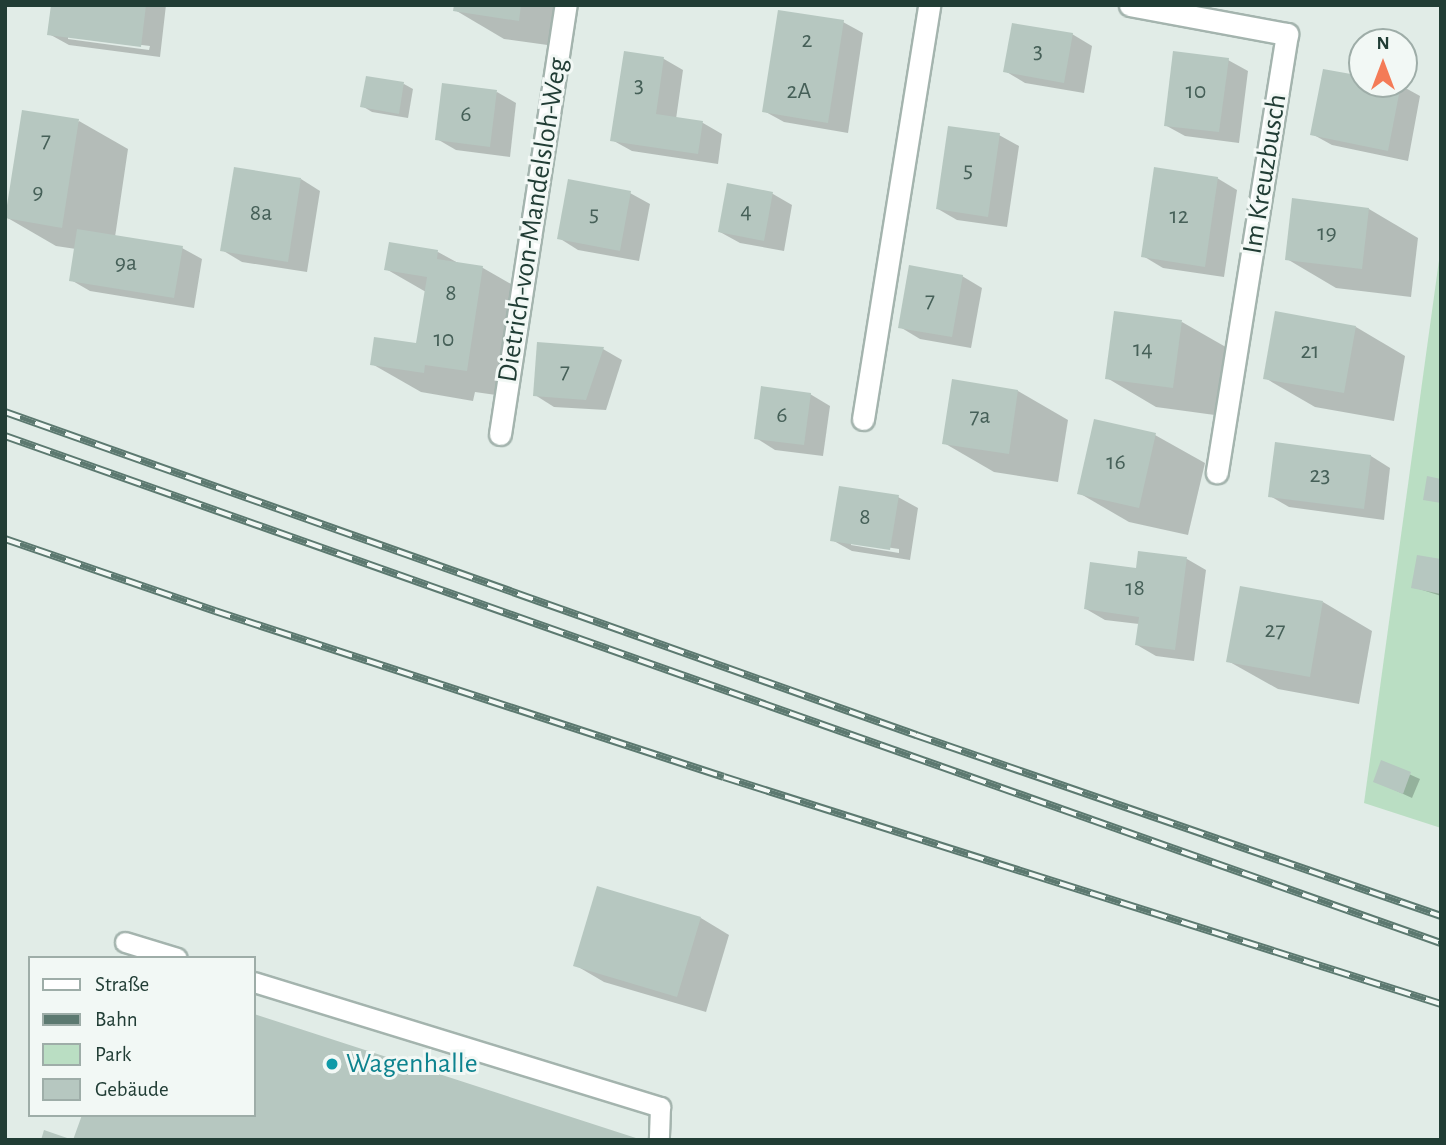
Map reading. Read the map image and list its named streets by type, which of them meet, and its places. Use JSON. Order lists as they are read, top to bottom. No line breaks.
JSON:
{"streets":{"street":["Im Kreuzbusch","Dietrich-von-Mandelsloh-Weg"]},"places":["Wagenhalle"],"house_numbers":["2","3","3","2A","10","6","7","5","9","4","8a","5","12","19","9a","8","7","10","14","21","7","6","7a","16","23","8","18","27"],"legend":["Straße","Bahn","Park","Gebäude"],"north":"top"}
